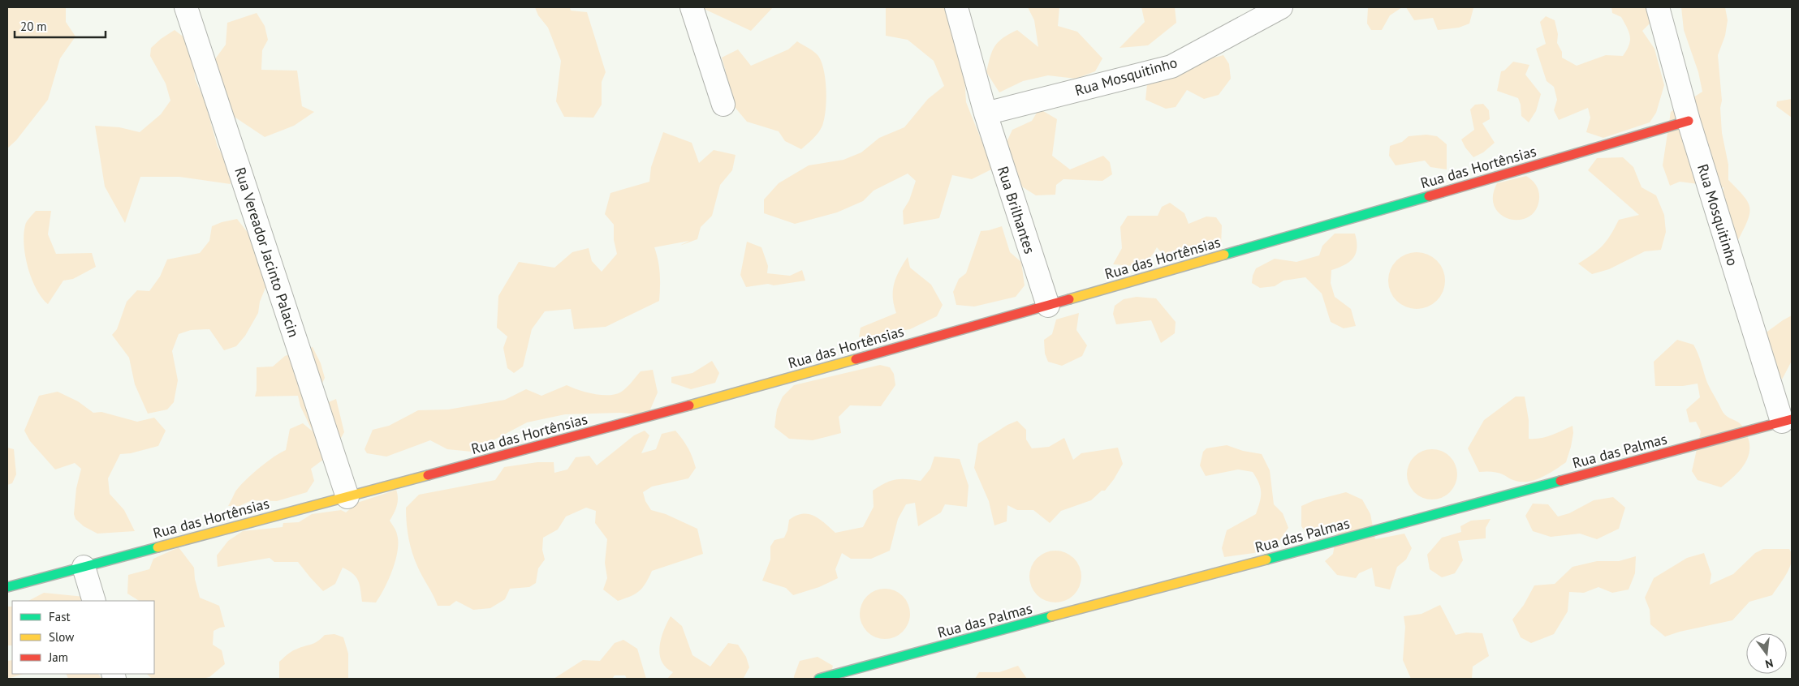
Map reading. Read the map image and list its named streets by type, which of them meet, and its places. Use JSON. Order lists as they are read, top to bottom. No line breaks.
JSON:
{"streets":{"street":["Rua Mosquitinho","Rua das Hortênsias","Rua Brilhantes","Rua Vereador Jacinto Palacin","Rua das Palmas"]},"crossings":[["Rua Mosquitinho","Rua das Hortênsias"],["Rua Mosquitinho","Rua Brilhantes"],["Rua Mosquitinho","Rua das Palmas"],["Rua das Hortênsias","Rua Brilhantes"],["Rua das Hortênsias","Rua Vereador Jacinto Palacin"]],"legend":["Fast","Slow","Jam"],"scale_bar":"20 m","north":"bottom"}
